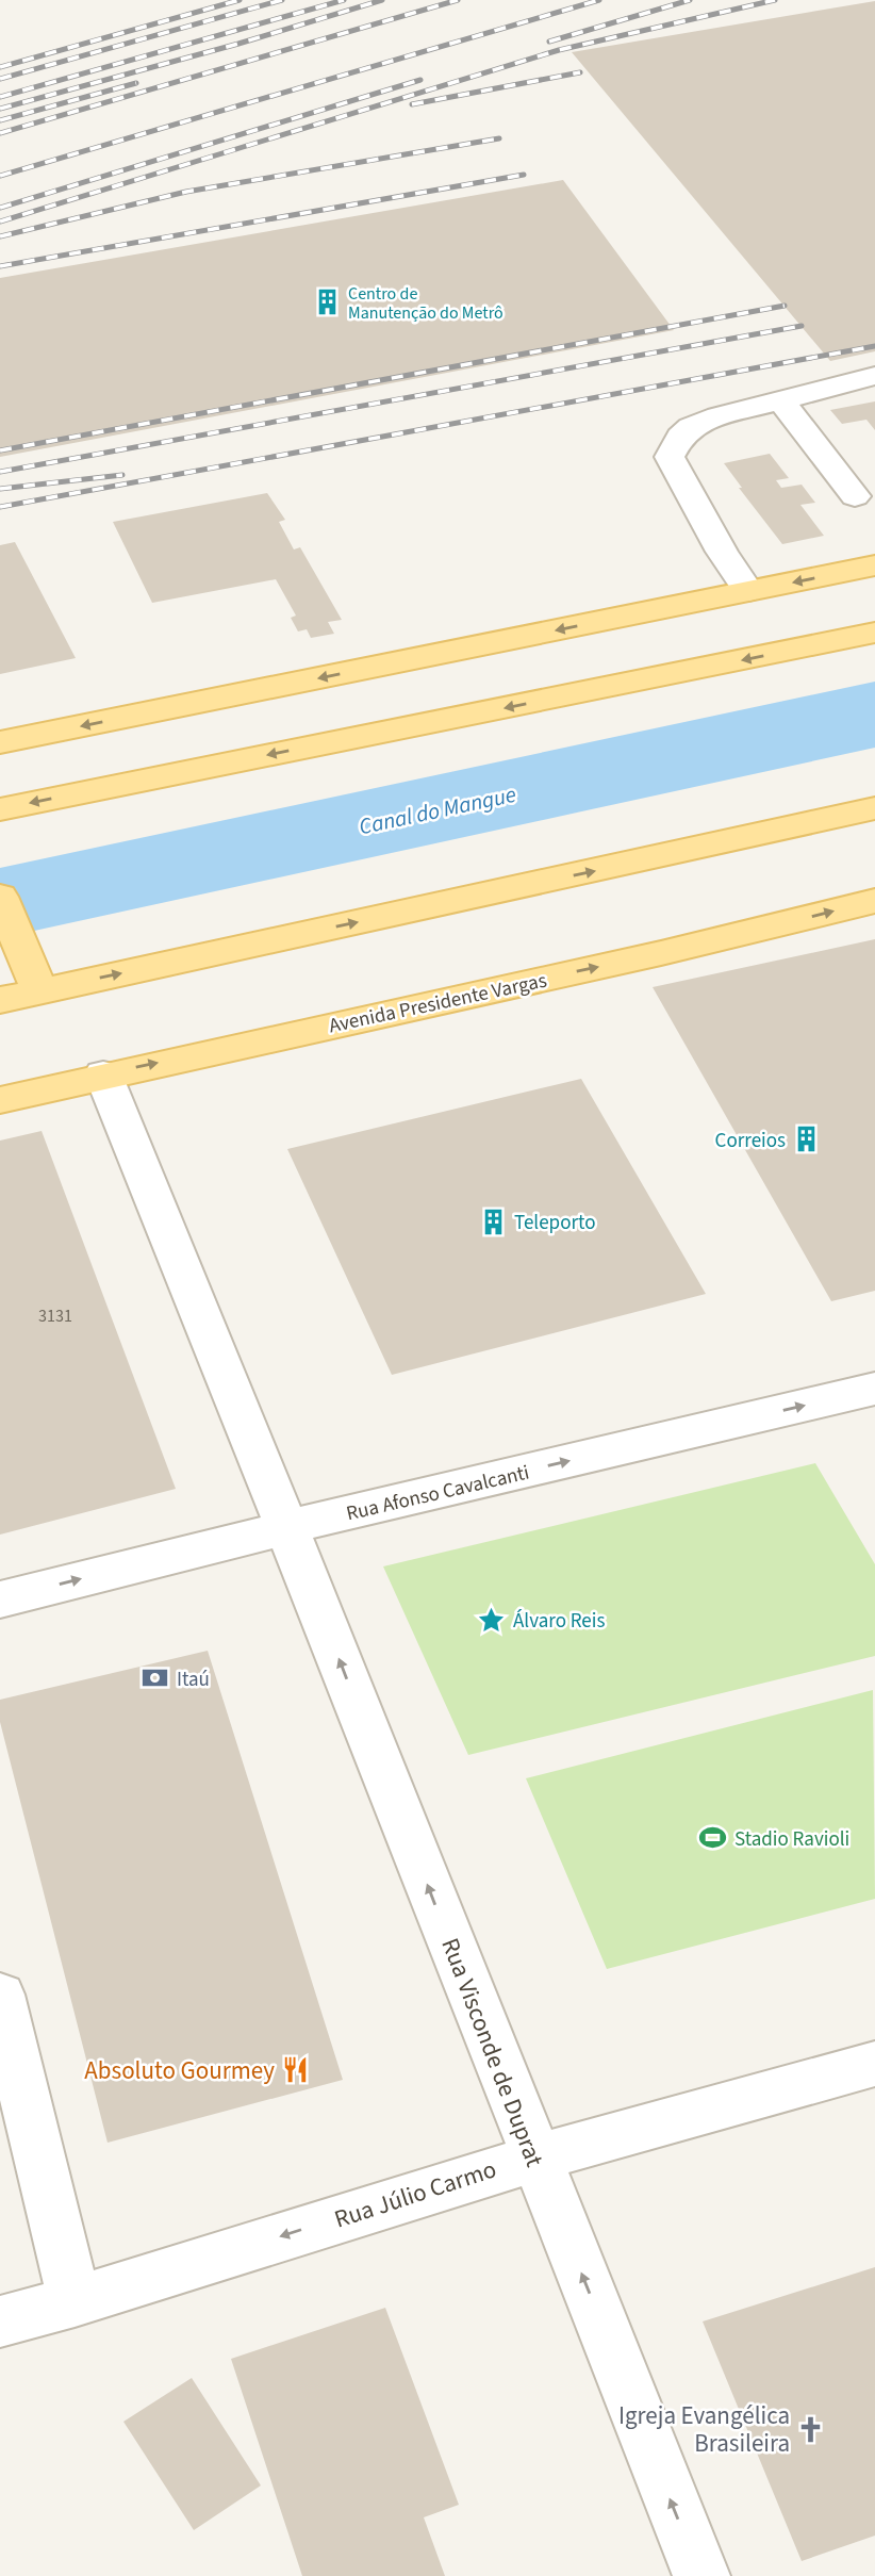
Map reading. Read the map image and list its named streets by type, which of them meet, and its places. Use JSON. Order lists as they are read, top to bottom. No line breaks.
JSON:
{"streets":{"main road":["Avenida Presidente Vargas"],"street":["Rua Afonso Cavalcanti","Rua Visconde de Duprat","Rua Júlio Carmo"]},"crossings":[["Avenida Presidente Vargas","Rua Visconde de Duprat"],["Rua Afonso Cavalcanti","Rua Visconde de Duprat"],["Rua Visconde de Duprat","Rua Júlio Carmo"]],"one_way":["Rua Afonso Cavalcanti","Rua Visconde de Duprat","Rua Júlio Carmo"],"water":["Canal do Mangue"],"places":{"building":["Centro de Manutenção do Metrô","Correios","Teleporto"],"place":["Álvaro Reis"],"bank":["Itaú"],"sports":["Stadio Ravioli"],"restaurant":["Absoluto Gourmey"],"church":["Igreja Evangélica Brasileira"]},"house_numbers":["3131"]}
